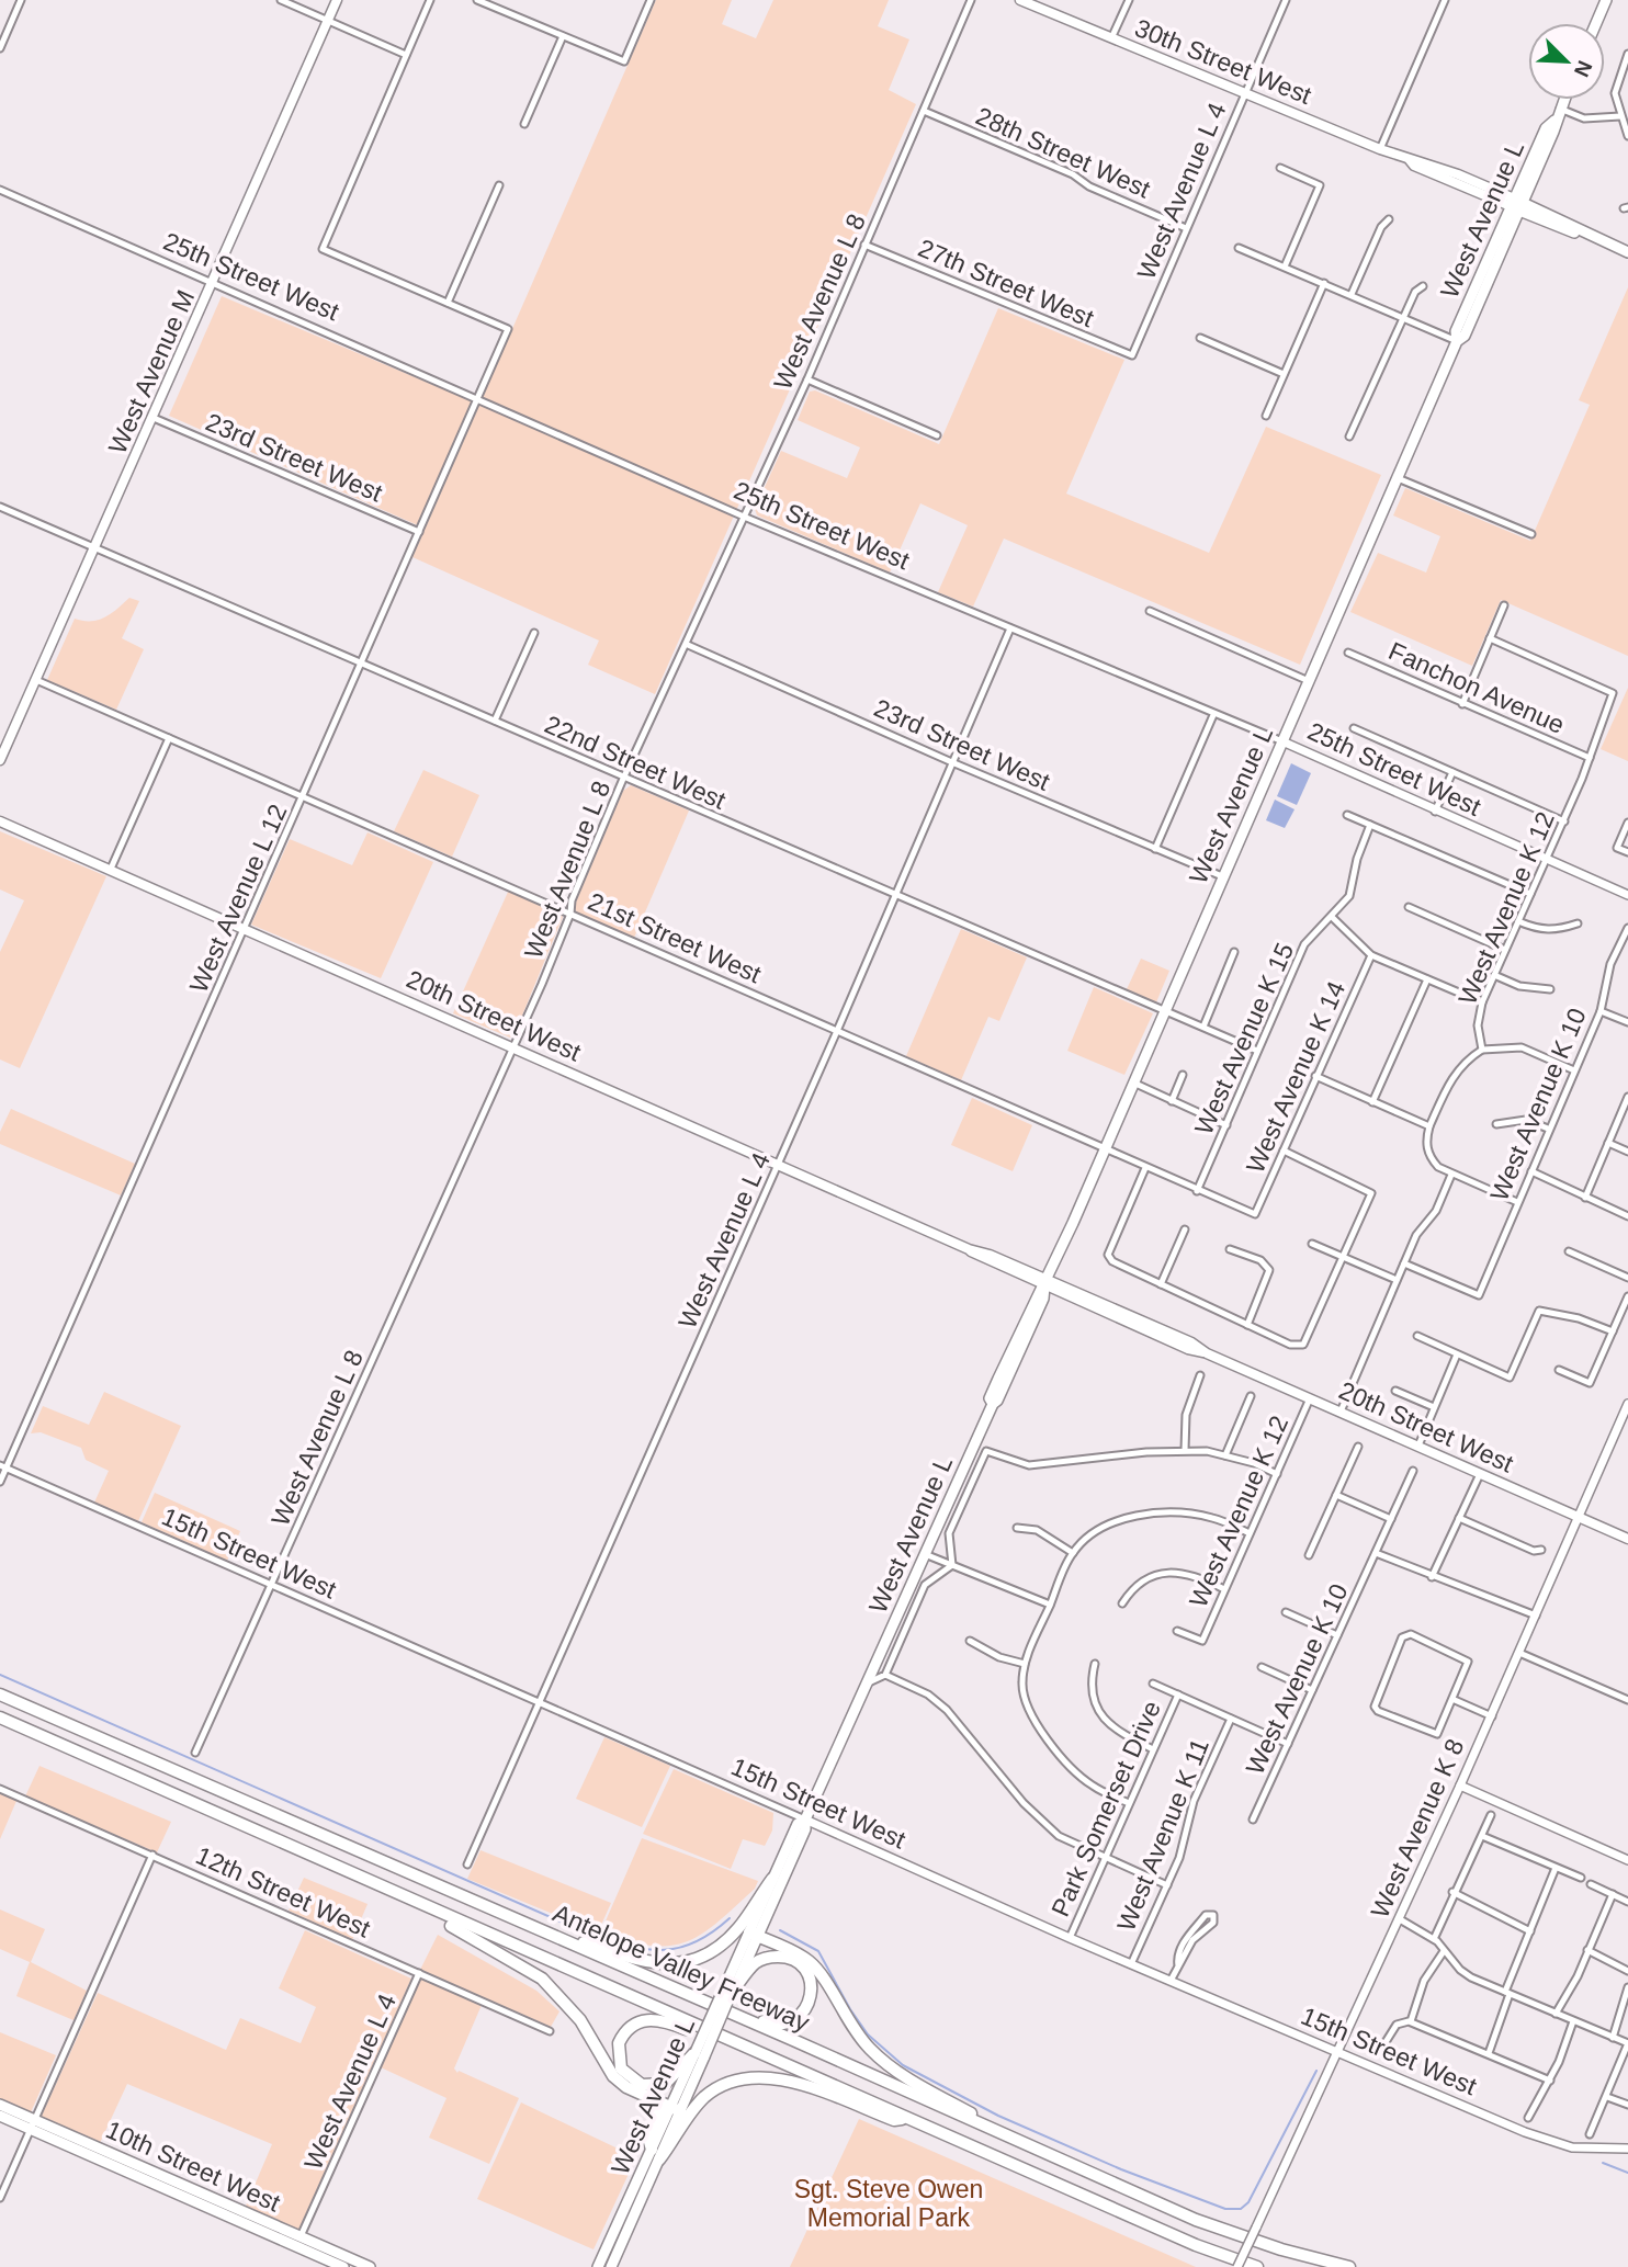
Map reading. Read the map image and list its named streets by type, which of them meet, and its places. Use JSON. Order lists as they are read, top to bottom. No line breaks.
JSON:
{"streets":{"highway":["Antelope Valley Freeway"],"main road":["30th Street West","West Avenue L","West Avenue M","20th Street West","10th Street West"],"street":["28th Street West","West Avenue L 4","25th Street West","27th Street West","West Avenue L 8","23rd Street West","Fanchon Avenue","22nd Street West","West Avenue L 12","West Avenue K 12","21st Street West","West Avenue K 15","West Avenue K 14","West Avenue K 10","15th Street West","Park Somerset Drive","West Avenue K 8","West Avenue K 11","12th Street West"]},"crossings":[["30th Street West","West Avenue L 4"],["30th Street West","West Avenue L"],["28th Street West","West Avenue L 4"],["28th Street West","West Avenue L 8"],["West Avenue L 4","25th Street West"],["West Avenue L 4","27th Street West"],["West Avenue L 4","23rd Street West"],["West Avenue L 4","22nd Street West"],["West Avenue L 4","21st Street West"],["West Avenue L 4","20th Street West"],["West Avenue L 4","15th Street West"],["West Avenue L 4","12th Street West"],["West Avenue L 4","10th Street West"],["West Avenue L","25th Street West"],["West Avenue L","23rd Street West"],["West Avenue L","22nd Street West"],["West Avenue L","21st Street West"],["West Avenue L","20th Street West"],["West Avenue L","15th Street West"],["25th Street West","West Avenue L 8"],["25th Street West","West Avenue M"],["25th Street West","West Avenue L 12"],["25th Street West","West Avenue K 12"],["27th Street West","West Avenue L 8"],["West Avenue L 8","23rd Street West"],["West Avenue L 8","22nd Street West"],["West Avenue L 8","21st Street West"],["West Avenue L 8","20th Street West"],["West Avenue L 8","15th Street West"],["West Avenue M","23rd Street West"],["West Avenue M","22nd Street West"],["West Avenue M","21st Street West"],["23rd Street West","West Avenue L 12"],["Fanchon Avenue","West Avenue K 12"],["22nd Street West","West Avenue L 12"],["22nd Street West","West Avenue K 15"],["West Avenue L 12","21st Street West"],["West Avenue L 12","20th Street West"],["West Avenue L 12","15th Street West"],["West Avenue K 12","20th Street West"],["21st Street West","West Avenue K 15"],["21st Street West","West Avenue K 14"],["20th Street West","West Avenue K 8"],["15th Street West","Park Somerset Drive"],["15th Street West","West Avenue K 8"],["15th Street West","West Avenue K 11"]],"parks":["Sgt. Steve Owen Memorial Park"],"north":"bottom right"}
